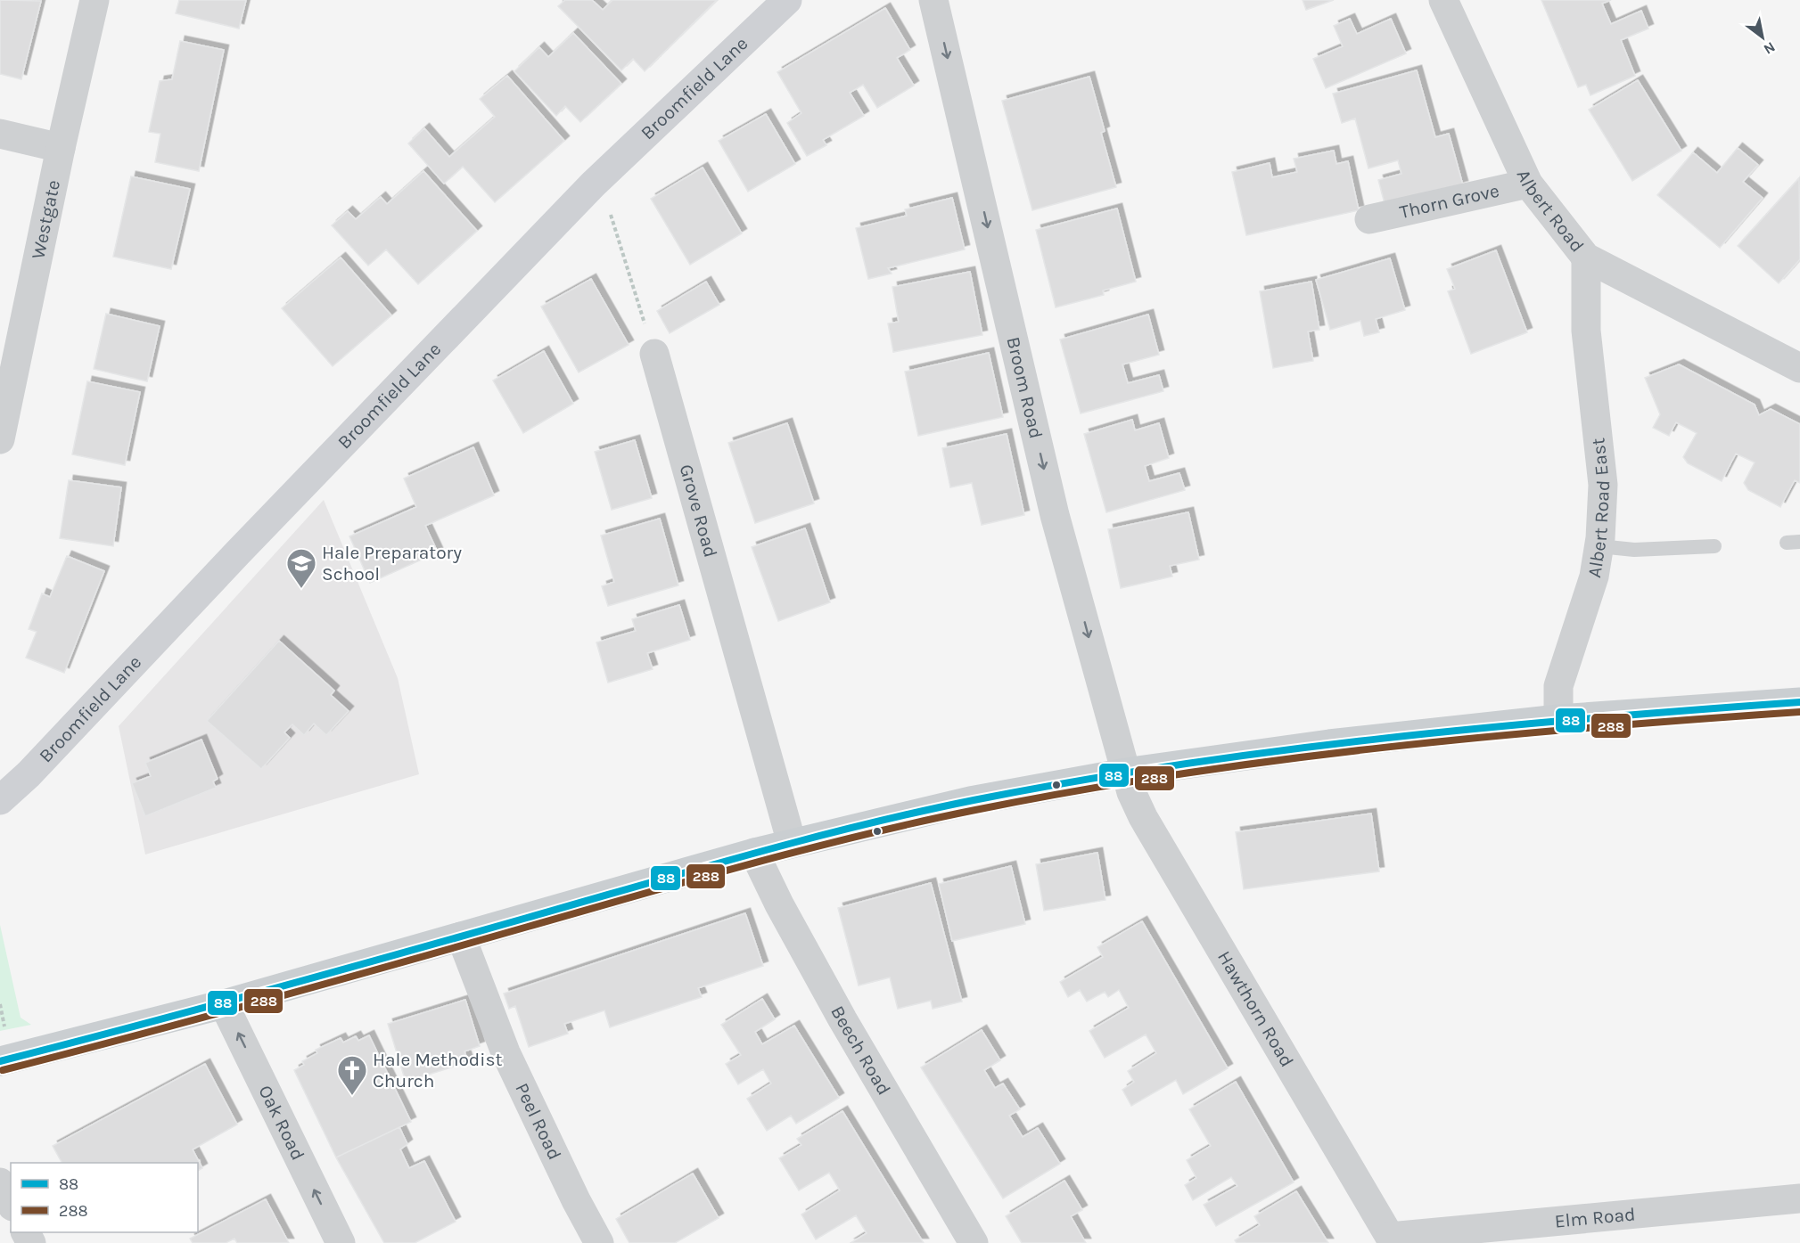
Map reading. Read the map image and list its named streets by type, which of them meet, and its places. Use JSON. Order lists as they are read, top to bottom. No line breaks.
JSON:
{"streets":{"main road":["Broomfield Lane"],"street":["Thorn Grove","Albert Road","Westgate","Broom Road","Albert Road East","Grove Road","Hawthorn Road","Beech Road","Peel Road","Oak Road","Elm Road"]},"crossings":[["Thorn Grove","Albert Road"],["Albert Road","Albert Road East"],["Broom Road","Hawthorn Road"],["Hawthorn Road","Elm Road"]],"one_way":["Broom Road","Oak Road"],"places":{"school or university":["Hale Preparatory School"],"church":["Hale Methodist Church"]},"lines":["transit line 88","transit line 288"],"legend":["88","288"],"north":"bottom right"}
